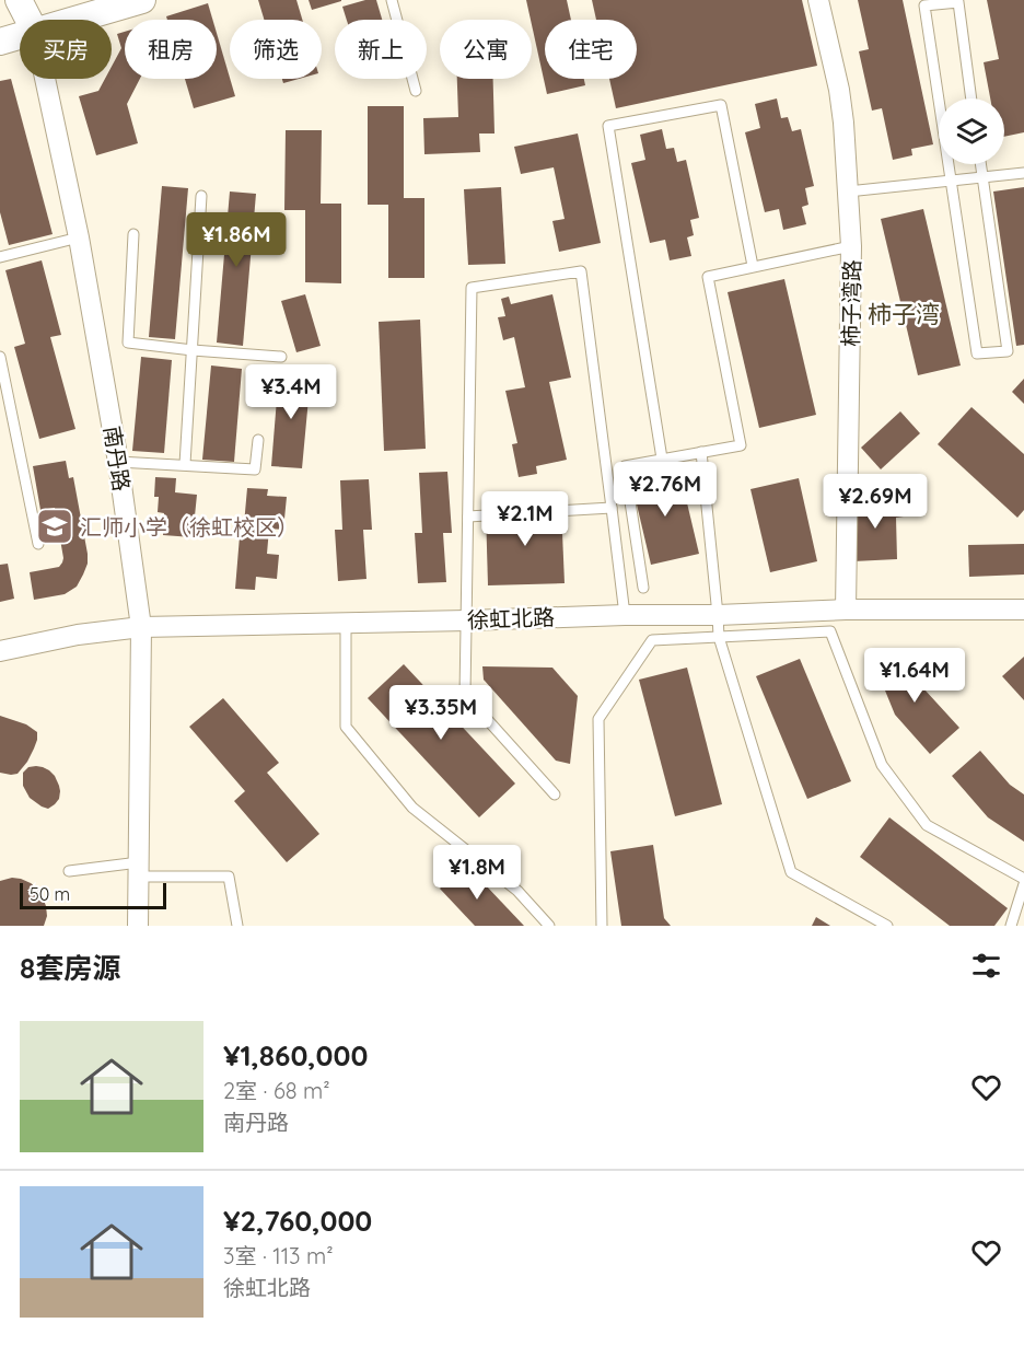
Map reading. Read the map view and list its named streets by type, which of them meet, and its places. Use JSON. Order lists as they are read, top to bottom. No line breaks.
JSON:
{"streets":{"main road":["南丹路"],"street":["柿子湾路","徐虹北路"]},"crossings":[["柿子湾路","徐虹北路"],["南丹路","徐虹北路"]],"districts":["柿子湾"],"places":{"school or university":["汇师小学（徐虹校区）"]},"scale_bar":"50 m","page":{"chip":["买房","租房","筛选","新上","公寓","住宅"],"price":["¥1.86M","¥3.4M","¥2.76M","¥2.69M","¥2.1M","¥1.64M","¥3.35M","¥1.8M"],"scale":"50 m","heading":"8套房源","list":[{"name":"¥1,860,000","note":"2室 · 68 m² · 南丹路"},{"name":"¥2,760,000","note":"3室 · 113 m² · 徐虹北路"}]}}
